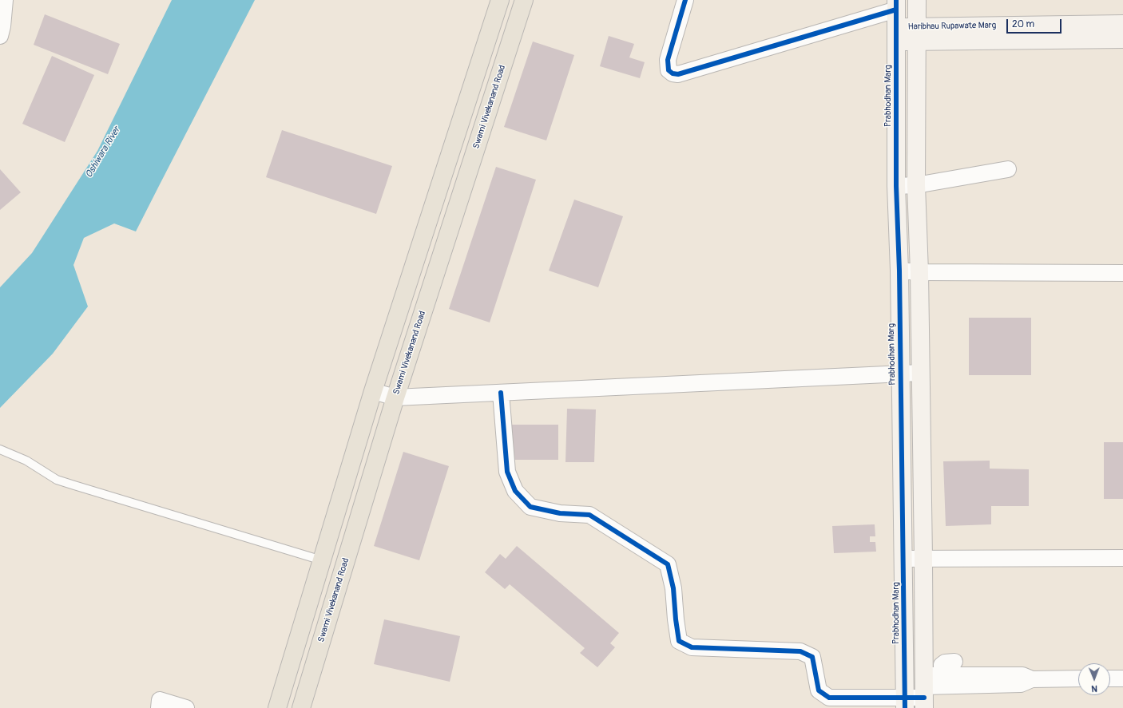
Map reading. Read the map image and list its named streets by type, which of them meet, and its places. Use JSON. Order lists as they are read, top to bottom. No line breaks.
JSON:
{"streets":{"main road":["Swami Vivekanand Road"],"street":["Haribhau Rupawate Marg","Prabhodhan Marg"]},"water":["Oshiwara River"],"scale_bar":"20 m","north":"bottom"}
